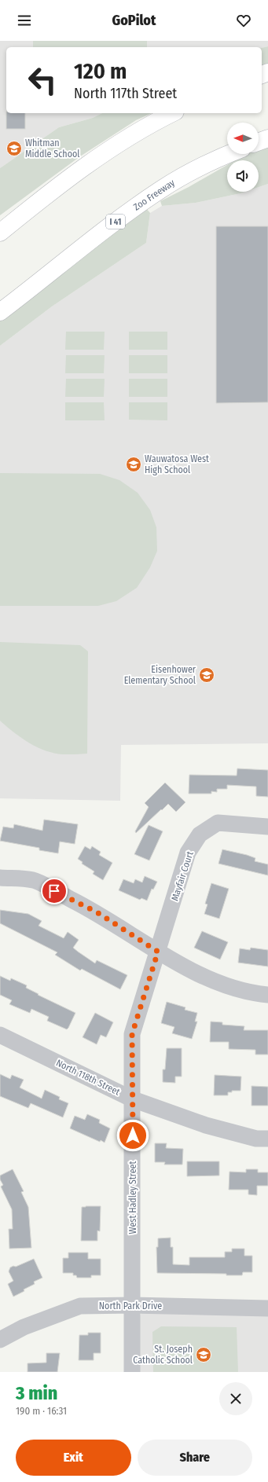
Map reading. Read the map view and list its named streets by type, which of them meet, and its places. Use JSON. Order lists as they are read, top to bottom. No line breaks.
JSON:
{"streets":{"highway":["Zoo Freeway","I 41"],"street":["Mayfair Court","North 118th Street","West Hadley Street","North Park Drive"]},"crossings":[["Mayfair Court","West Hadley Street"],["North 118th Street","West Hadley Street"],["West Hadley Street","North Park Drive"]],"places":{"school or university":["Whitman Middle School","Wauwatosa West High School","Eisenhower Elementary School","St. Joseph Catholic School"]},"north":"left","page":{"header":"GoPilot","turn":["120 m","North 117th Street"],"heading":["3 min","190 m · 16:31"],"buttons":["Exit","Share"]}}
